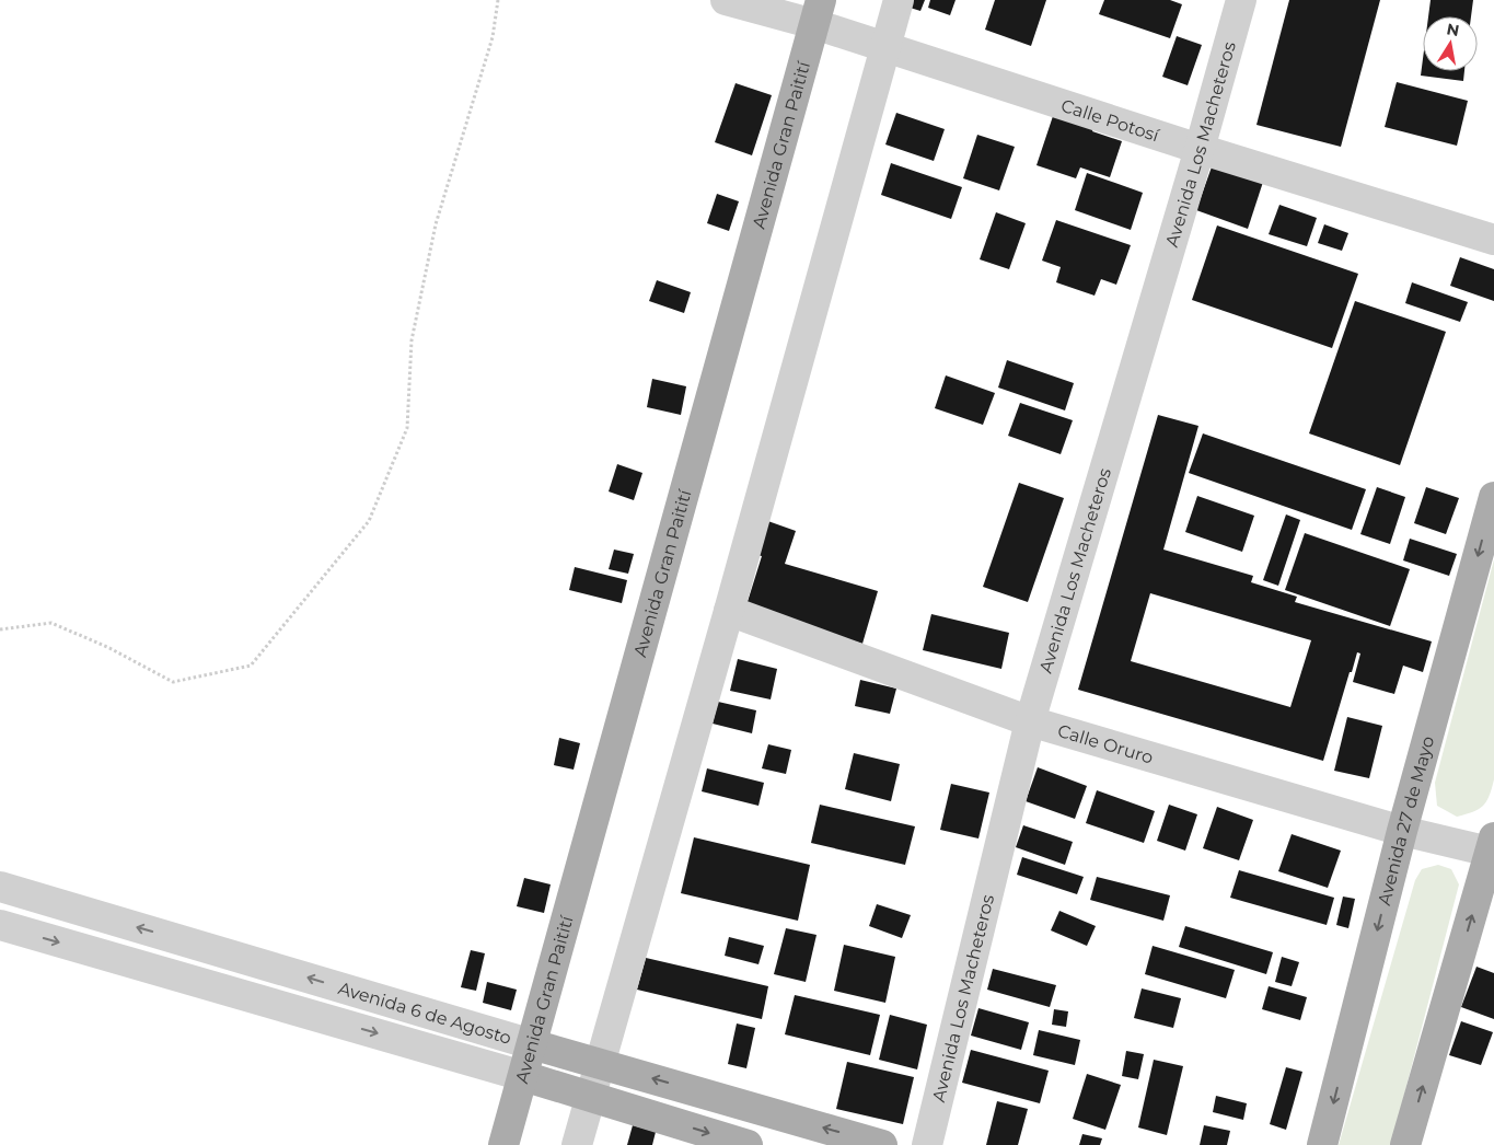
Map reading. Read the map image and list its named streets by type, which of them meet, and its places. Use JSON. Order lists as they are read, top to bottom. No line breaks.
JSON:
{"streets":{"main road":["Avenida Gran Paitití","Avenida 27 de Mayo","Avenida 6 de Agosto"],"street":["Calle Potosí","Avenida Los Macheteros","Calle Oruro"]},"crossings":[["Calle Potosí","Avenida Los Macheteros"],["Calle Potosí","Avenida Gran Paitití"],["Avenida Los Macheteros","Calle Oruro"],["Avenida Gran Paitití","Avenida 6 de Agosto"],["Calle Oruro","Avenida 27 de Mayo"]],"north":"top"}
